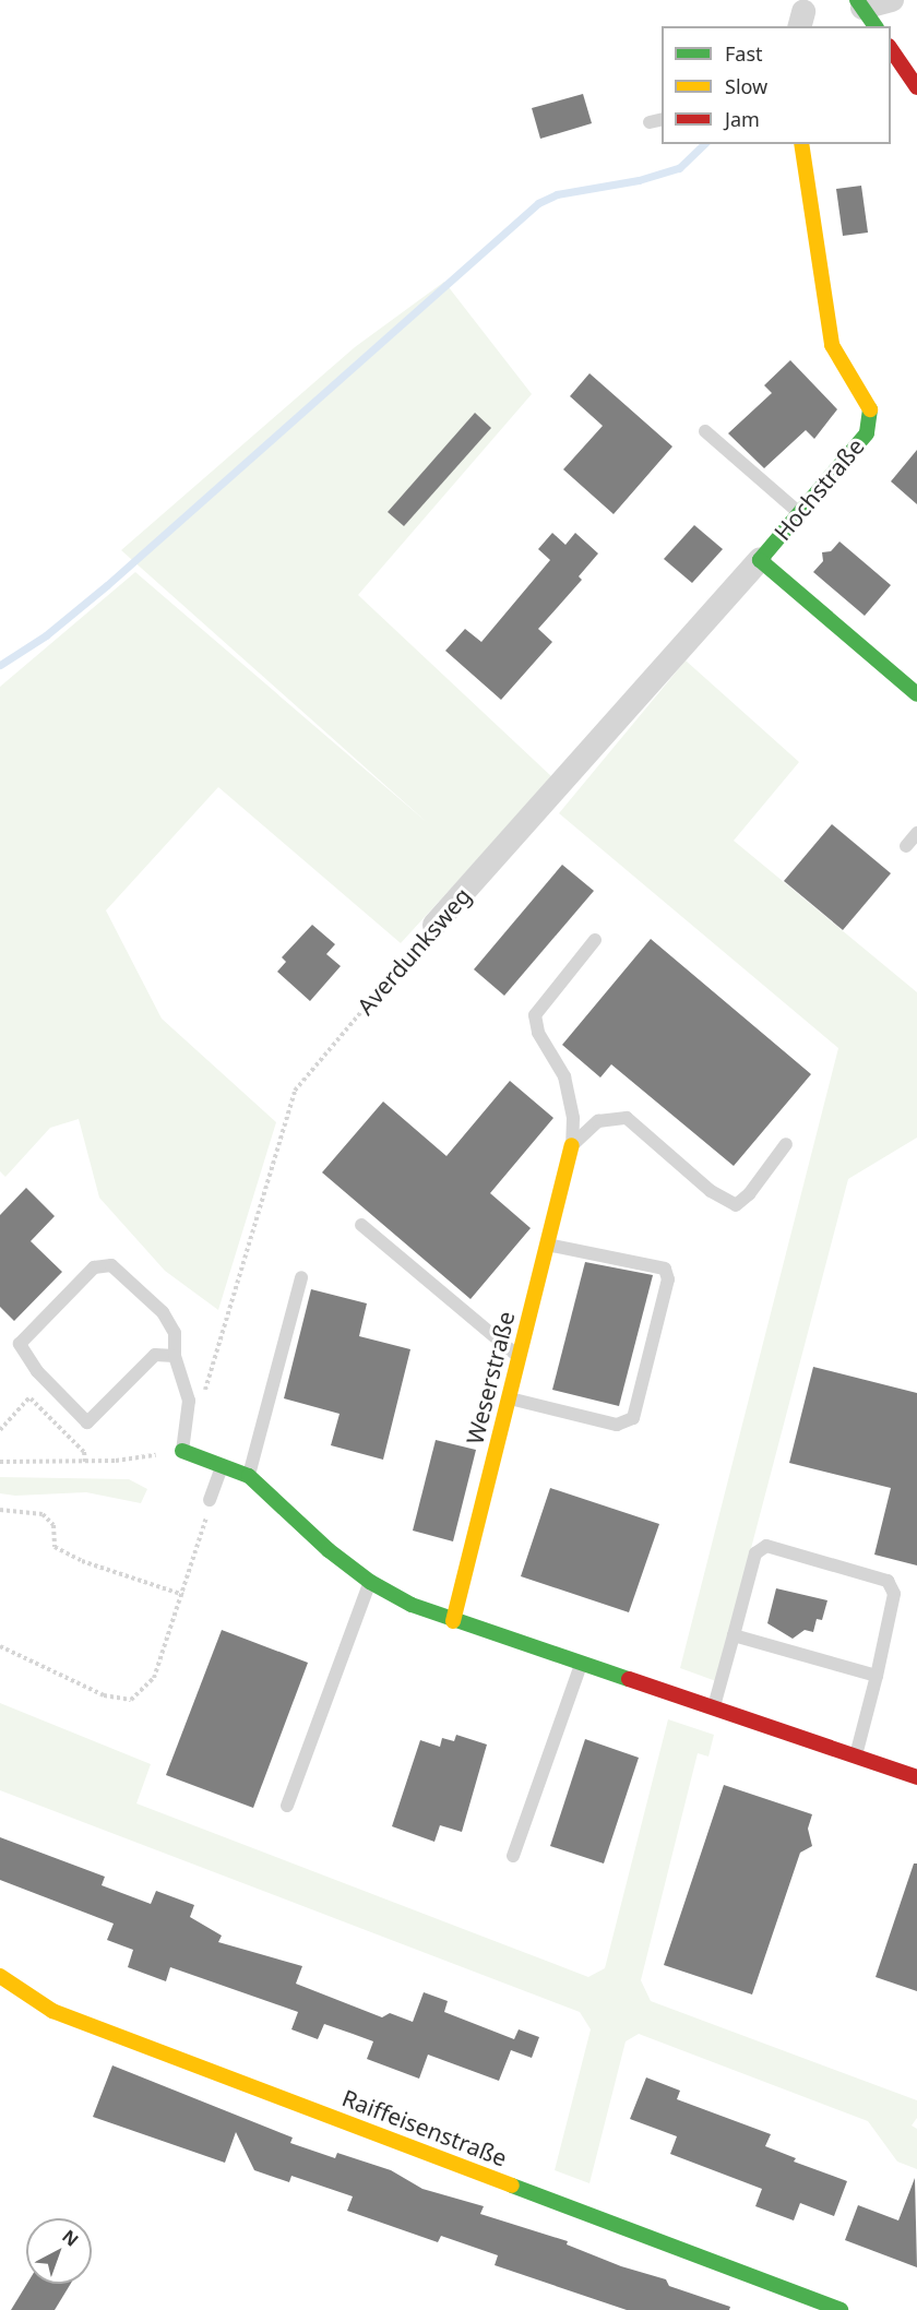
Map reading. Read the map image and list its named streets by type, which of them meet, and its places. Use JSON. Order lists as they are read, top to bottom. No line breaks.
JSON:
{"streets":{"street":["Hochstraße","Averdunksweg","Weserstraße","Raiffeisenstraße"]},"crossings":[["Hochstraße","Averdunksweg"]],"legend":["Fast","Slow","Jam"],"north":"top right"}
